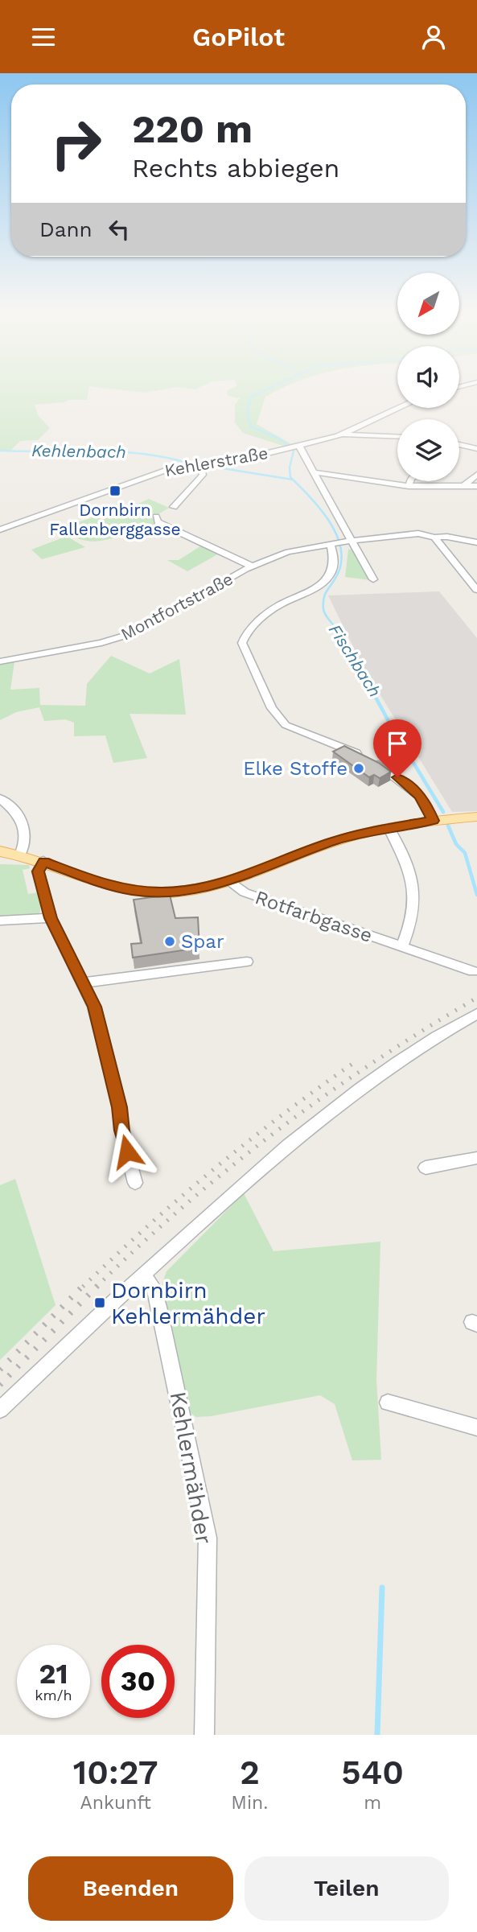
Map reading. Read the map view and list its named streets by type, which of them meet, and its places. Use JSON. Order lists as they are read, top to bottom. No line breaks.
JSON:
{"streets":{"street":["Kehlerstraße","Montfortstraße","Rotfarbgasse","Kehlermähder"]},"water":["Kehlenbach","Fischbach"],"places":{"transit":["Dornbirn Fallenberggasse","Dornbirn Kehlermähder"],"other":["Elke Stoffe","Spar"]},"north":"bottom left","page":{"header":"GoPilot","turn":["220 m","Rechts abbiegen"],"then":"Dann","speed":"21 km/h","limit":"30","eta":["10:27","Ankunft","2","Min.","540","m"],"buttons":["Beenden","Teilen"]}}
